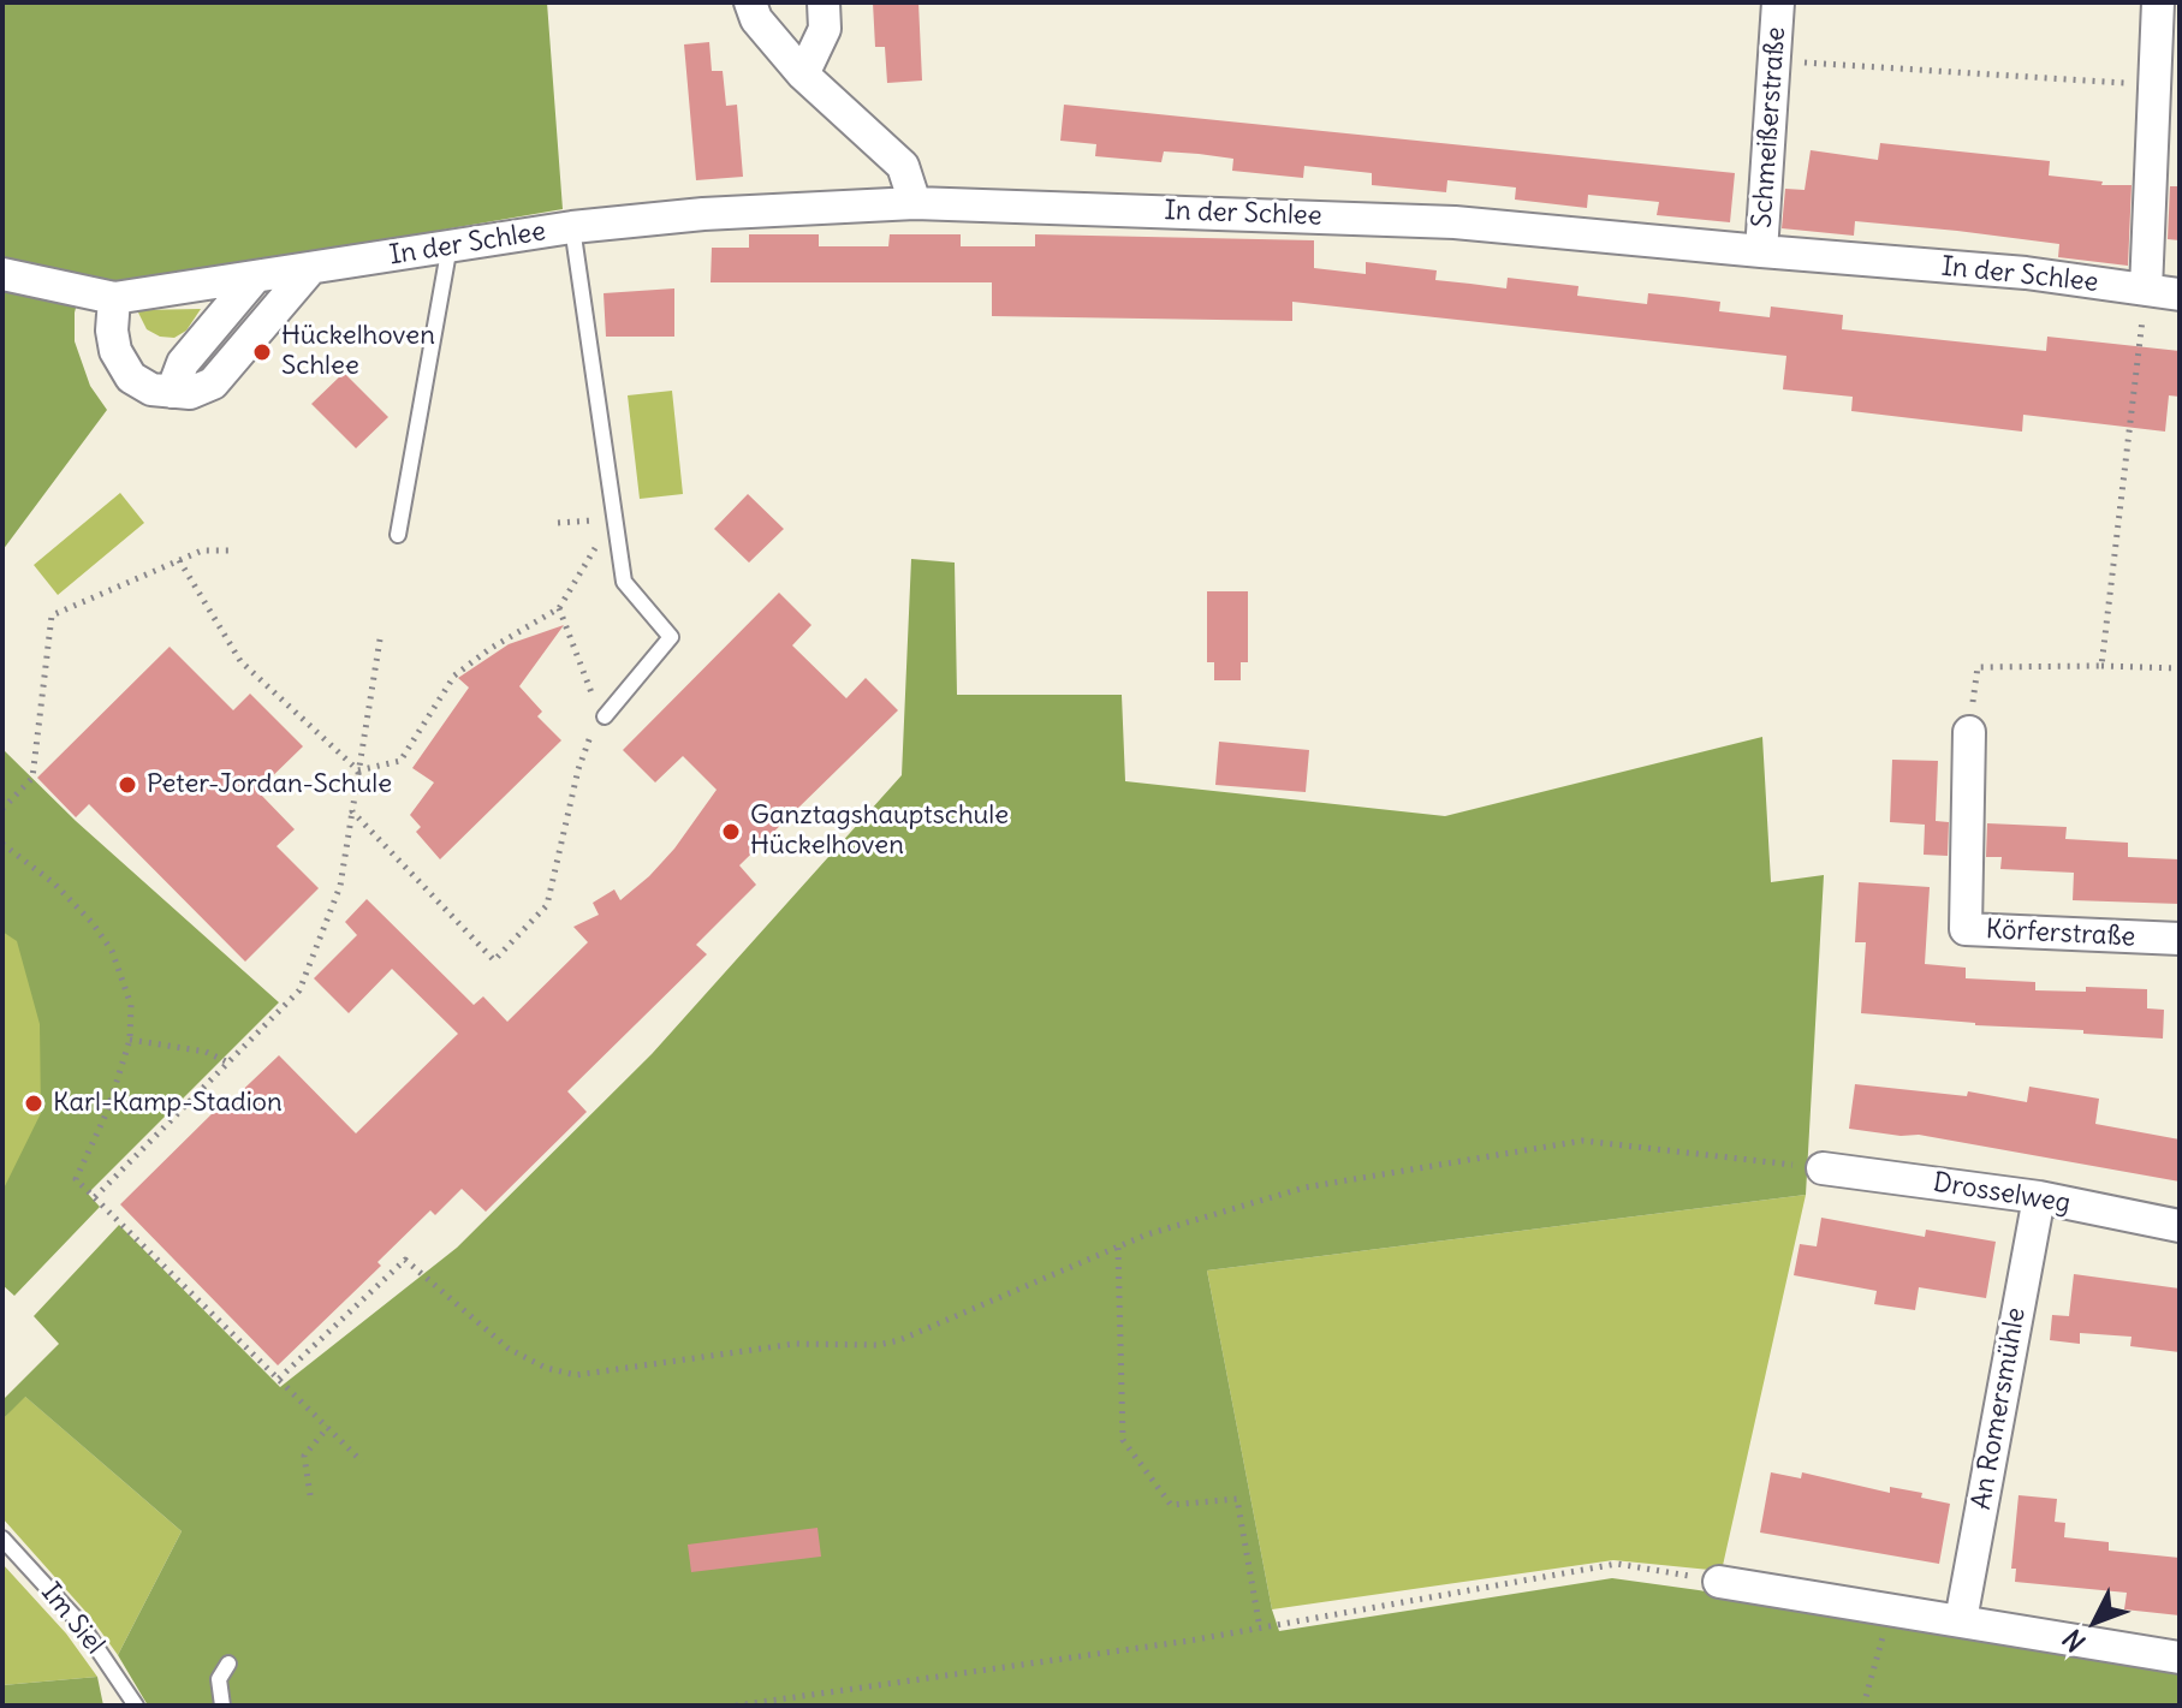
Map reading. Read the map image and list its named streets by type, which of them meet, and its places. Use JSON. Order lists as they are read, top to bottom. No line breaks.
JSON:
{"streets":{"street":["Schmeißerstraße","In der Schlee","Körferstraße","Drosselweg","An Romersmühle"],"lane":["Im Siel"]},"crossings":[["Schmeißerstraße","In der Schlee"],["Drosselweg","An Romersmühle"]],"places":["Hückelhoven Schlee","Peter-Jordan-Schule","Ganztagshauptschule Hückelhoven","Karl-Kamp-Stadion"],"north":"bottom left"}
